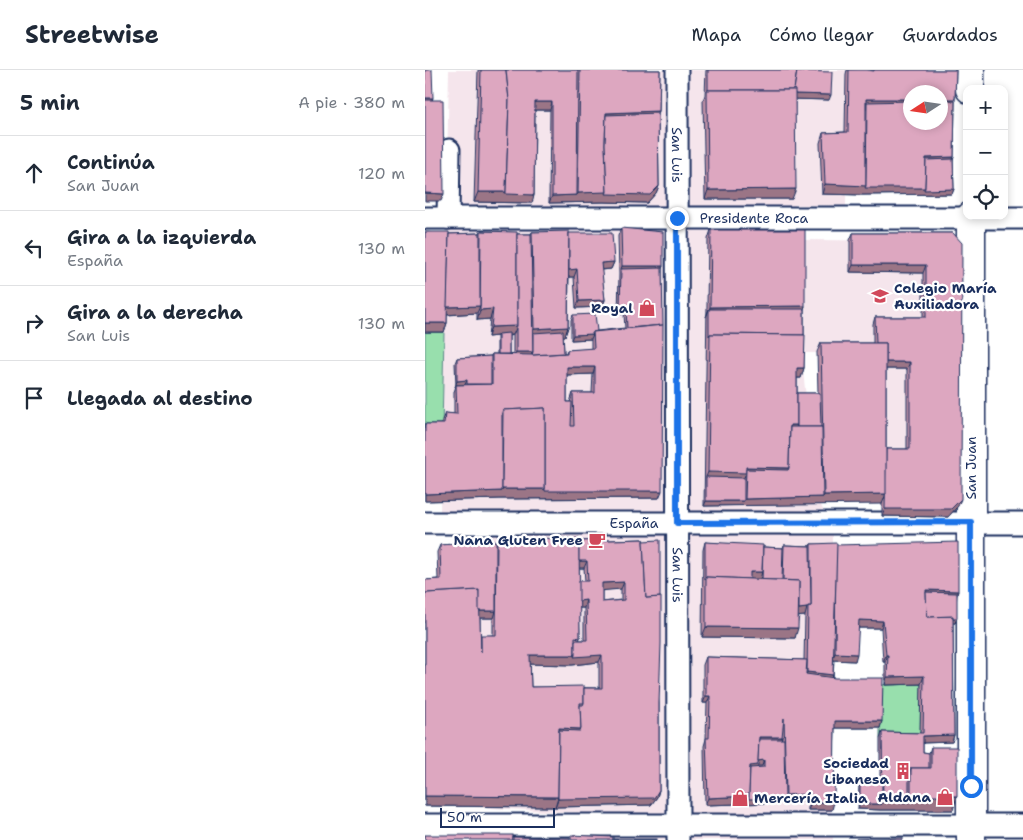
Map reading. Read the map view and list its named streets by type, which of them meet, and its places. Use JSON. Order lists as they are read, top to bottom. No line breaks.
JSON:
{"streets":{"main road":["San Juan"],"street":["San Luis","Presidente Roca","España"]},"crossings":[["San Luis","Presidente Roca"],["San Luis","España"],["San Juan","España"]],"places":{"school or university":["Colegio María Auxiliadora"],"shop":["Royal","Aldana","Mercería Italia"],"cafe":["Nana Gluten Free"],"building":["Sociedad Libanesa"]},"scale_bar":"50 m","north":"left","page":{"header":"Streetwise","nav":["Mapa","Cómo llegar","Guardados"],"heading":["5 min","A pie · 380 m"],"map_buttons":["+","−"],"list":[["Continúa","San Juan","120 m"],["Gira a la izquierda","España","130 m"],["Gira a la derecha","San Luis","130 m"],"Llegada al destino"],"scale":"50 m"}}
